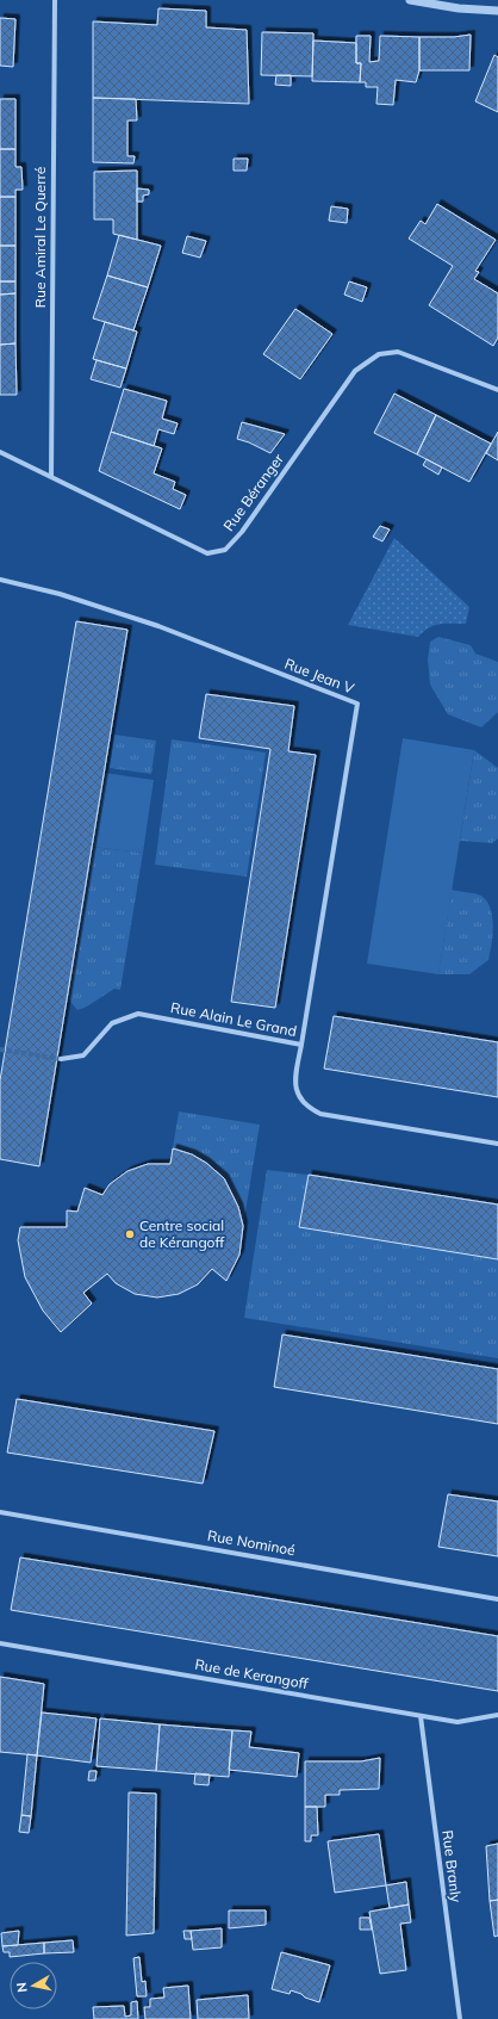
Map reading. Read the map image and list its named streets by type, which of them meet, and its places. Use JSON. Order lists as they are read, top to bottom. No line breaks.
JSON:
{"streets":{"street":["Rue Amiral Le Querré","Rue Béranger","Rue Jean V","Rue Alain Le Grand","Rue Nominoé","Rue de Kerangoff","Rue Branly"]},"crossings":[["Rue Amiral Le Querré","Rue Béranger"],["Rue Jean V","Rue Alain Le Grand"],["Rue de Kerangoff","Rue Branly"]],"places":["Centre social de Kérangoff"],"north":"left"}
